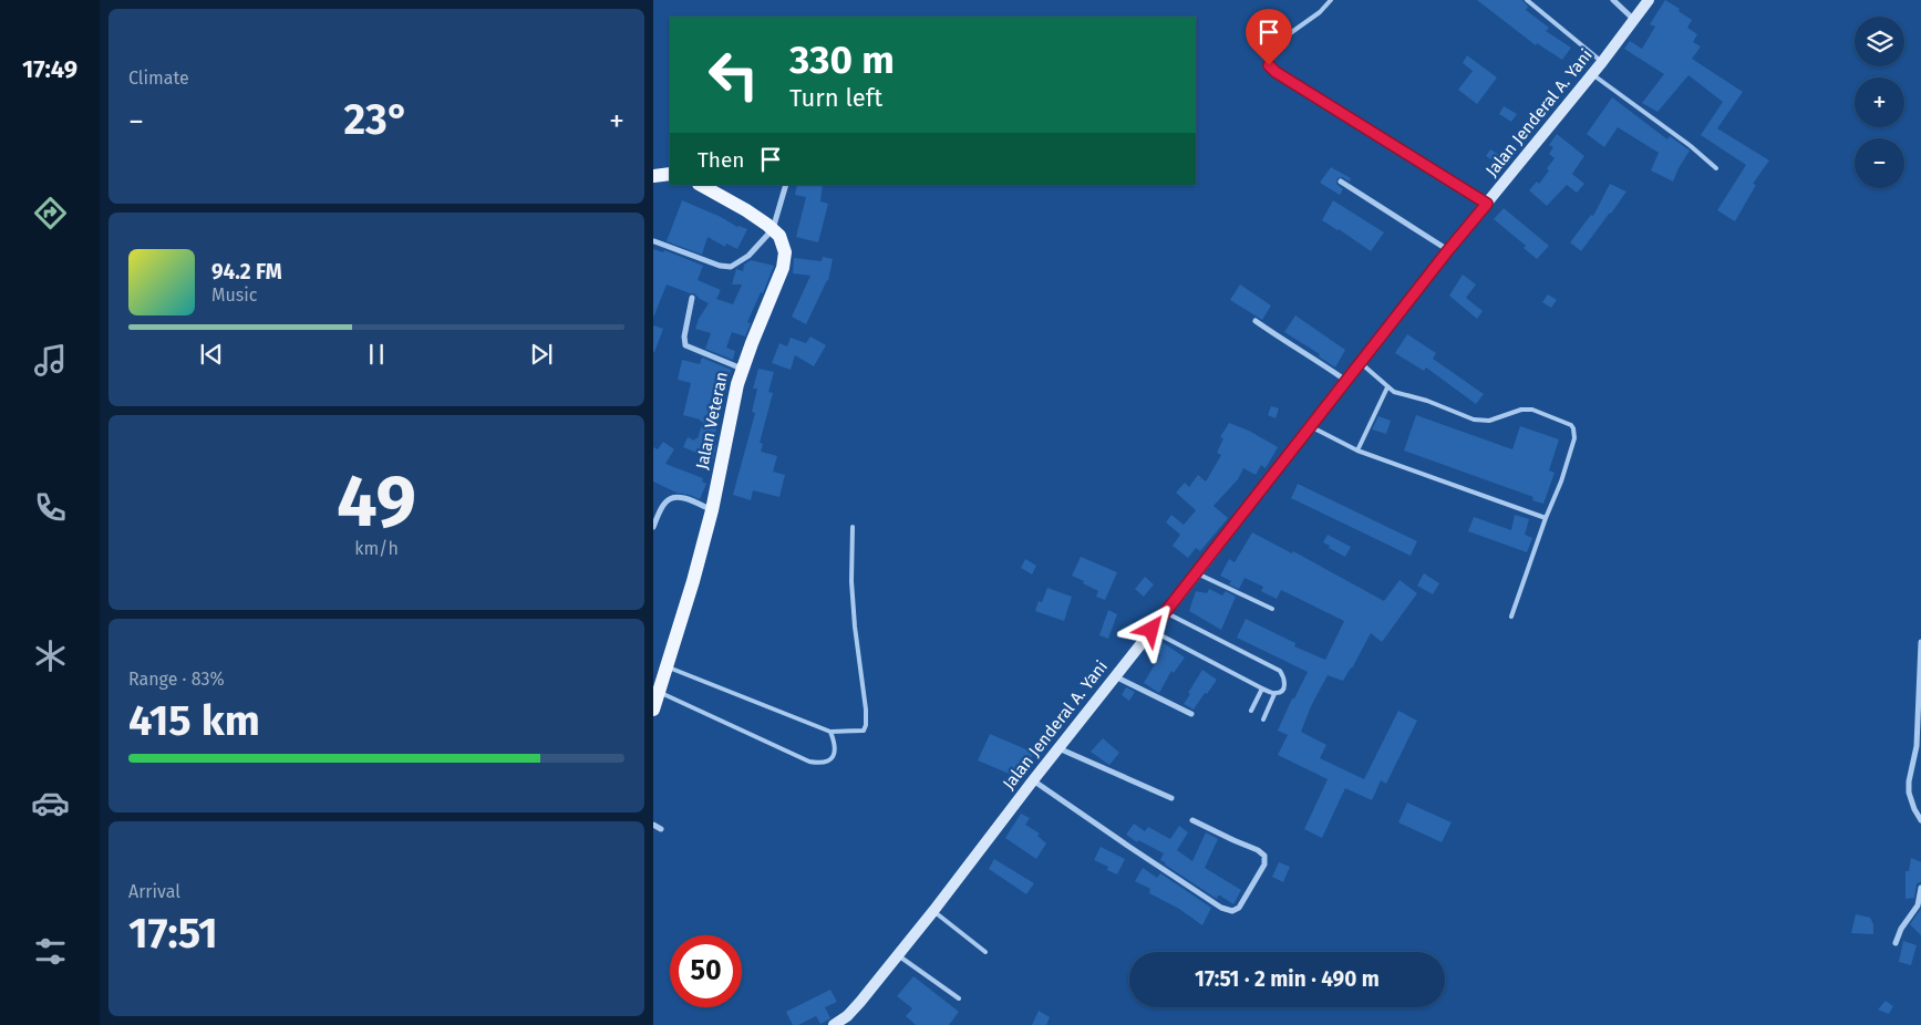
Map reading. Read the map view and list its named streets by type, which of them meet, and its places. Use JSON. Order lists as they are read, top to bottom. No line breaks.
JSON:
{"streets":{"main road":["Jalan Jenderal A. Yani","Jalan Veteran"]},"page":{"tabs":"17:49","tile":["Climate",["49","km/h"],["Range · 83%","415 km"],["Arrival","17:51"]],"map_buttons":["+","−"],"turn":["330 m","Turn left"],"heat":["−","23°","+"],"then":"Then","song":["94.2 FM","Music"],"limit":"50","trip":"17:51 · 2 min · 490 m"}}
